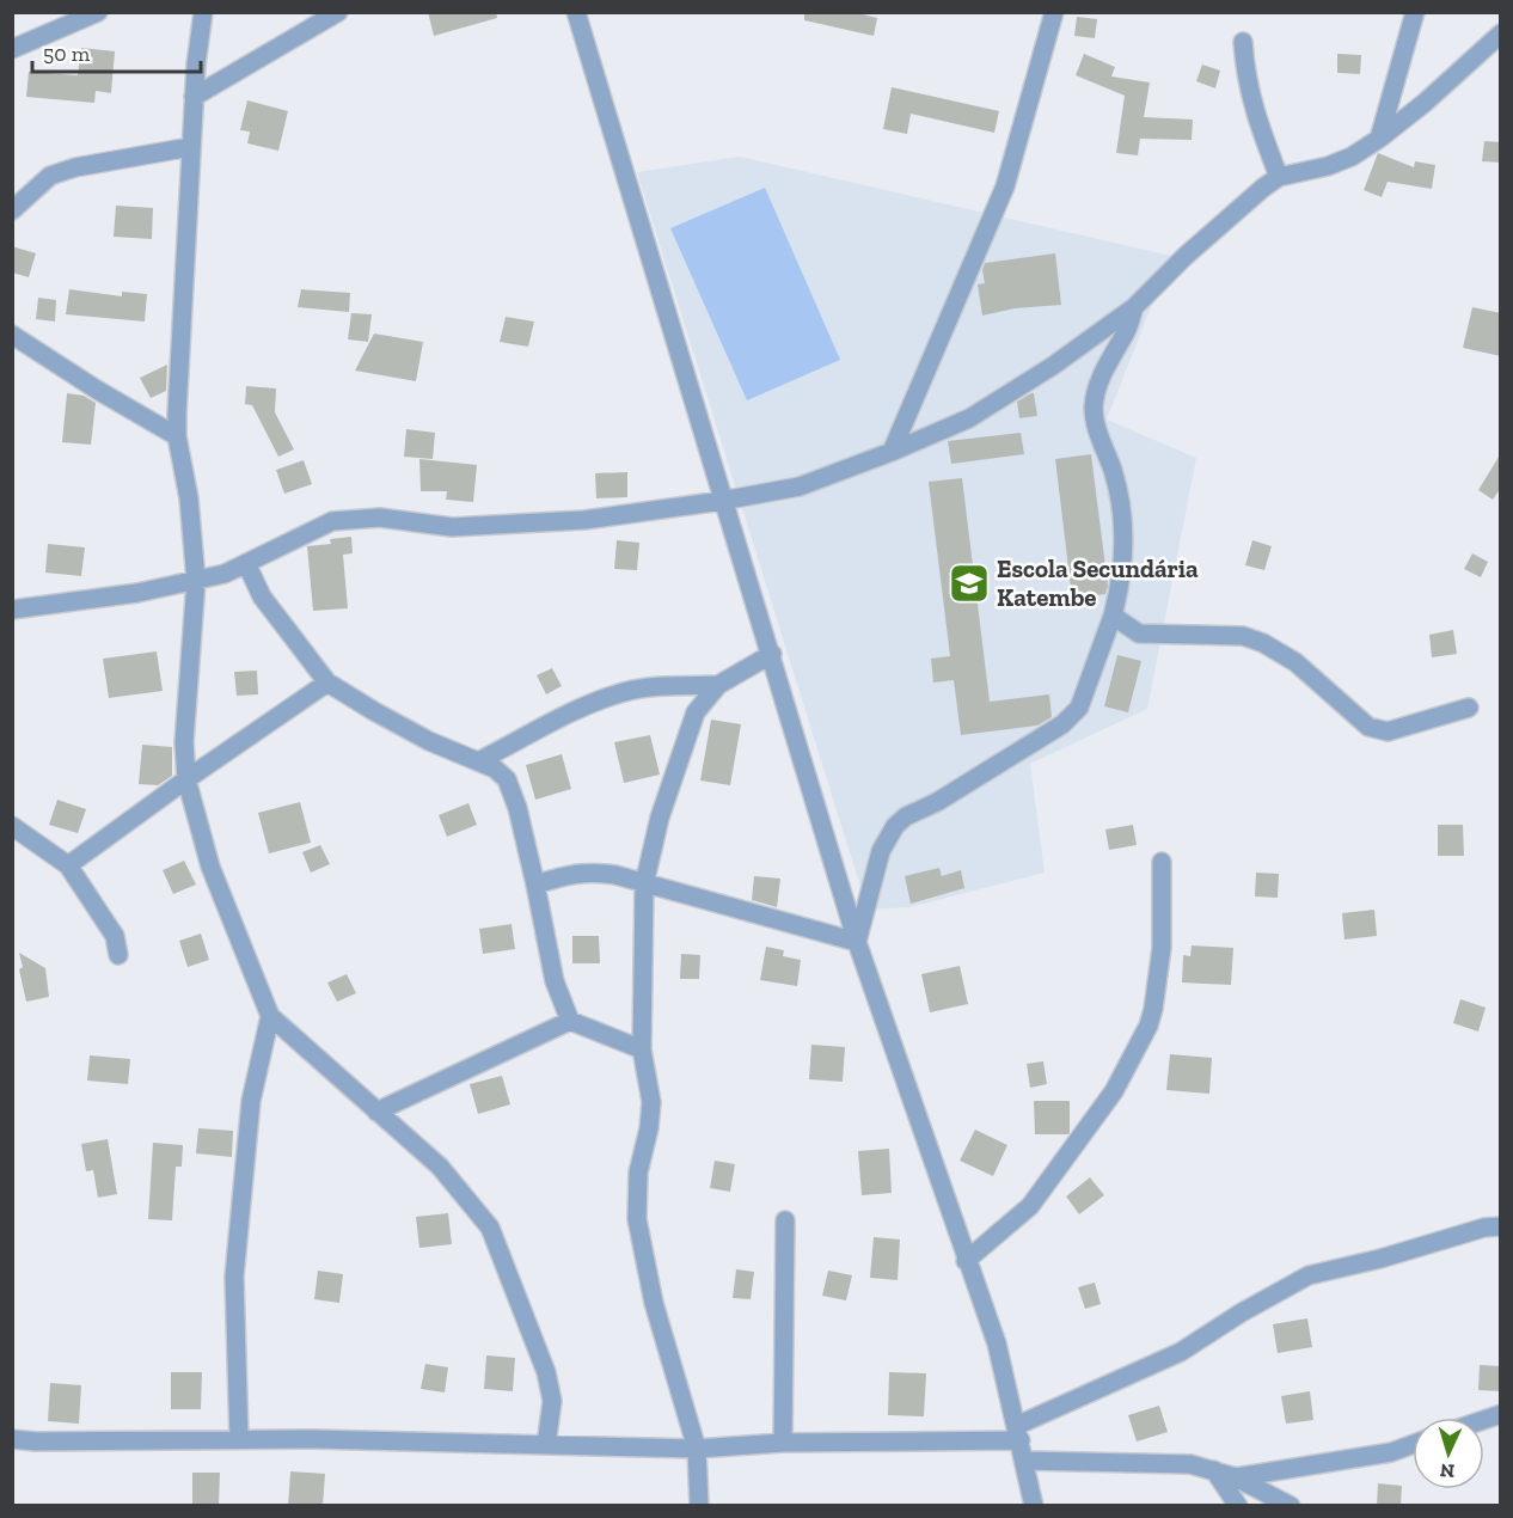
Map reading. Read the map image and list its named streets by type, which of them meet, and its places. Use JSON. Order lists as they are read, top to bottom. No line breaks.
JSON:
{"places":{"school or university":["Escola Secundária Katembe"]},"scale_bar":"50 m","north":"bottom"}
